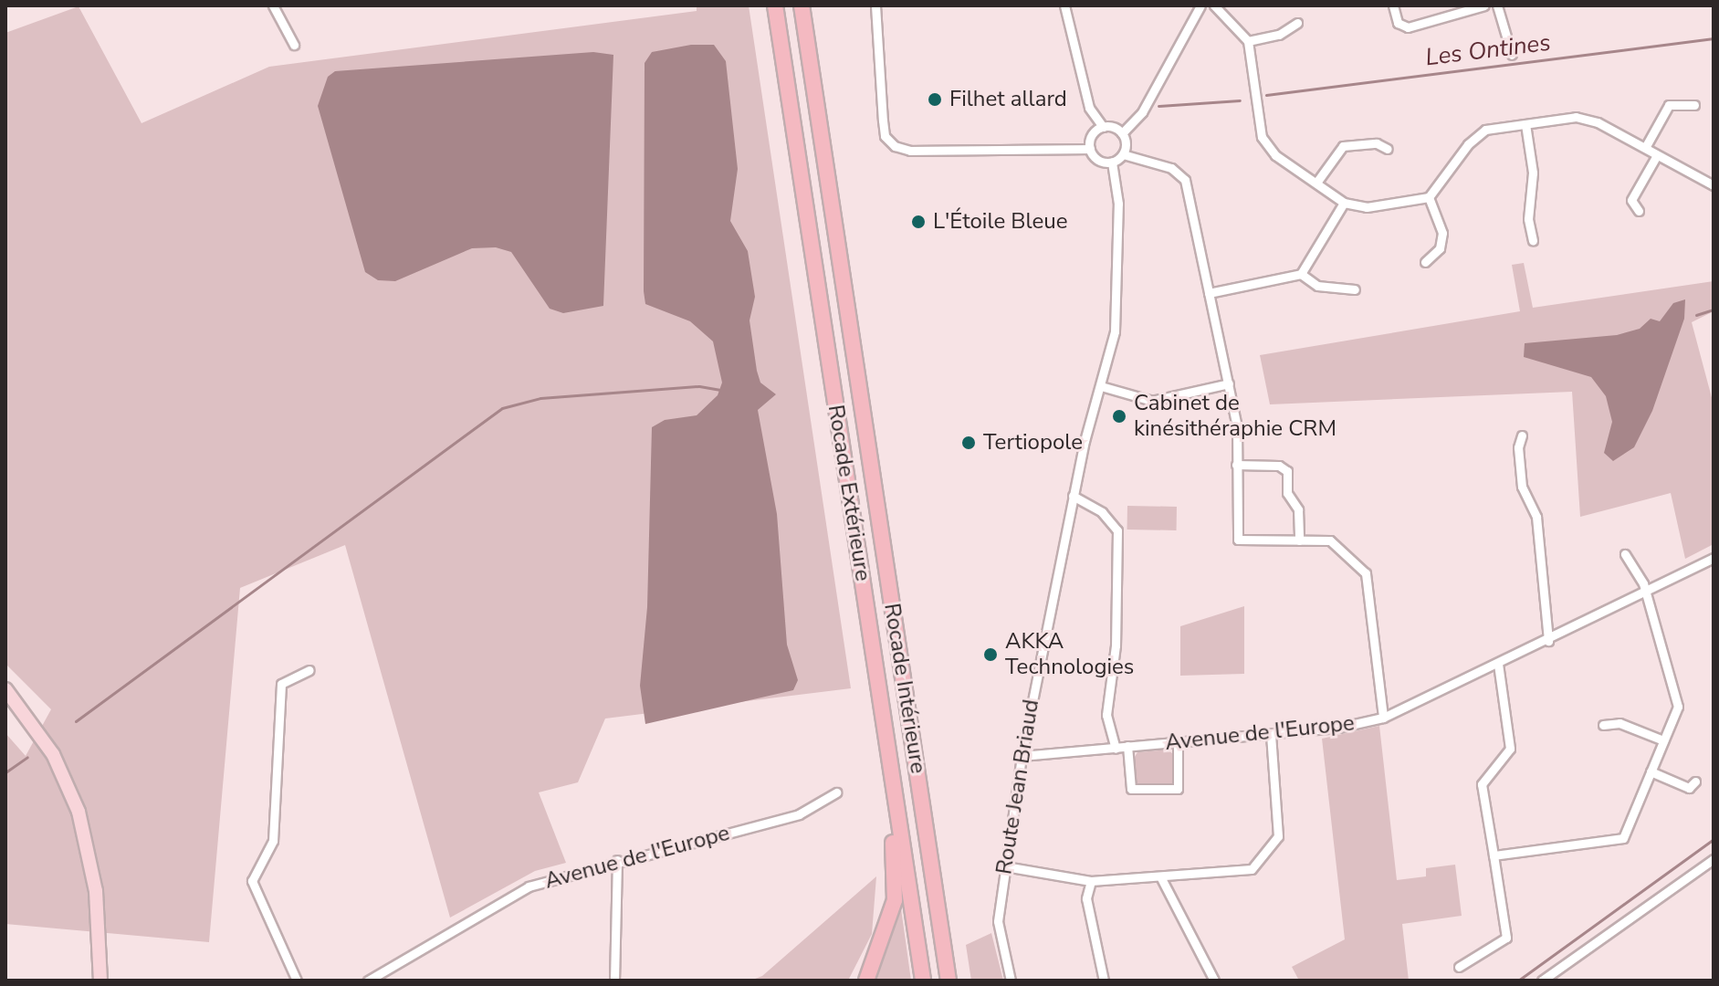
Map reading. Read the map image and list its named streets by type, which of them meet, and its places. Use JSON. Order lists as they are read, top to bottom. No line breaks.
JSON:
{"streets":{"highway":["Rocade Extérieure","Rocade Intérieure"],"street":["Avenue de l'Europe","Route Jean Briaud"]},"crossings":[["Avenue de l'Europe","Route Jean Briaud"]],"water":["Les Ontines"],"places":["Filhet allard","L'Étoile Bleue","Cabinet de kinésithéraphie CRM","Tertiopole","AKKA Technologies"]}
